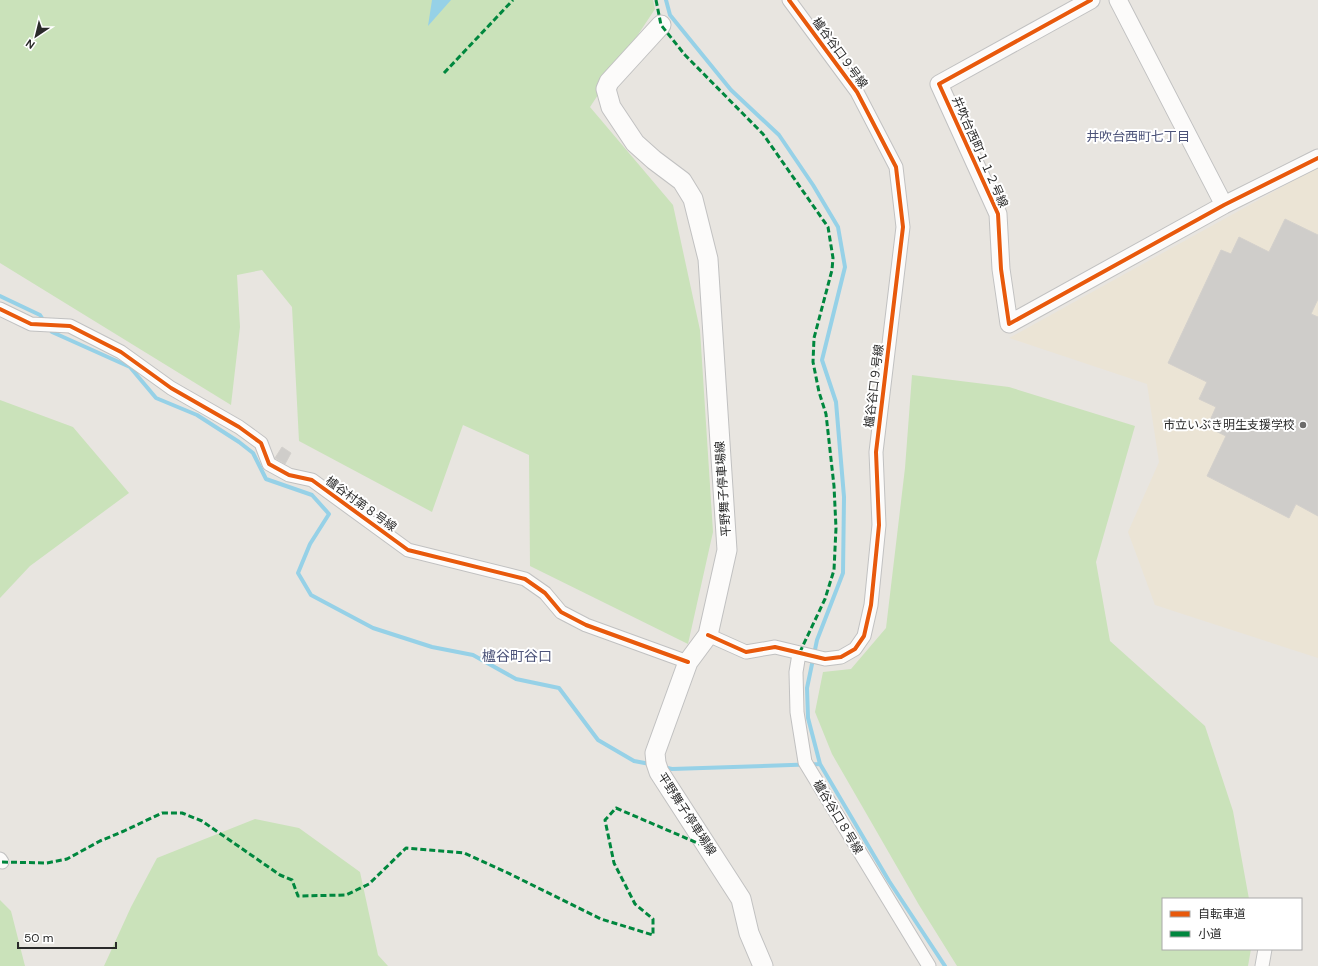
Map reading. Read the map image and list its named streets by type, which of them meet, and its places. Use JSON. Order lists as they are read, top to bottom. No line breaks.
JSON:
{"streets":{"main road":["平野舞子停車場線"],"street":["櫨谷谷口９号線","井吹台西町１１２号線","櫨谷村第８号線","櫨谷谷口８号線"]},"crossings":[["櫨谷谷口９号線","平野舞子停車場線"],["櫨谷谷口９号線","櫨谷谷口８号線"],["平野舞子停車場線","櫨谷村第８号線"]],"districts":["井吹台西町七丁目","櫨谷町谷口"],"places":["市立いぶき明生支援学校"],"legend":["自転車道","小道"],"scale_bar":"50 m","north":"bottom left"}
